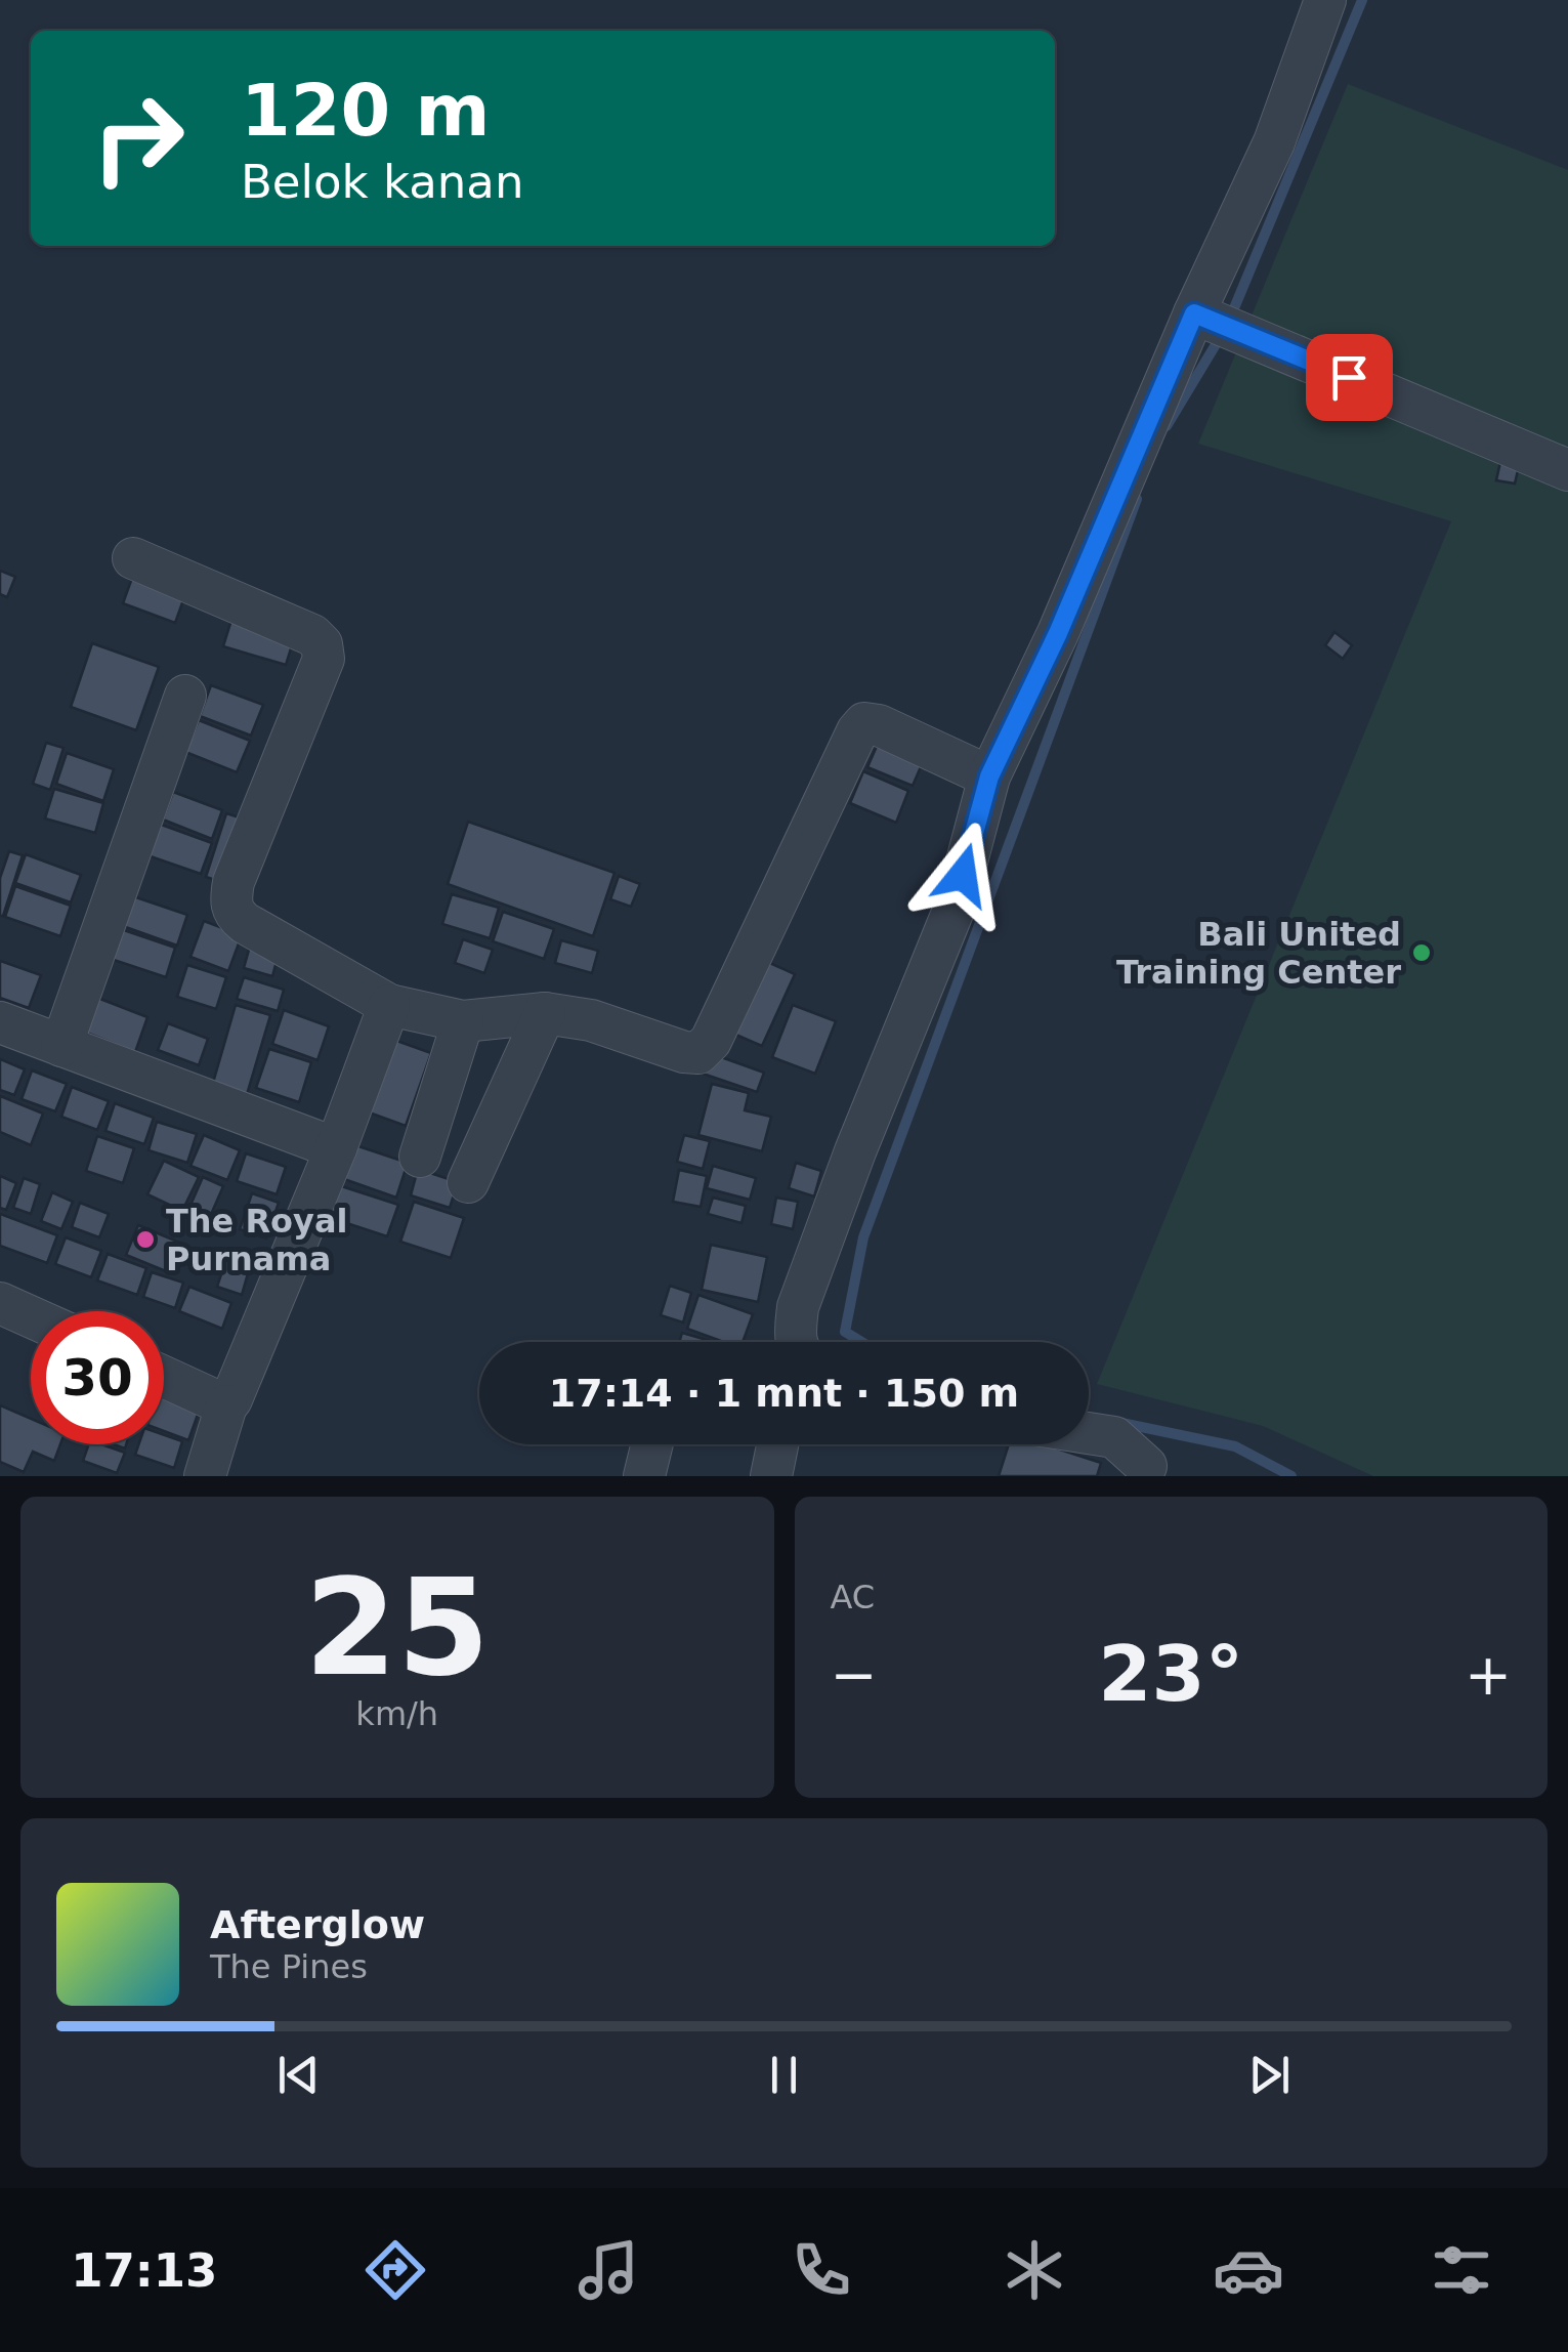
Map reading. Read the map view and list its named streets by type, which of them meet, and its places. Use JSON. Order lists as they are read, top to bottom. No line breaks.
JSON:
{"places":["Bali United Training Center","The Royal Purnama"],"page":{"turn":["120 m","Belok kanan"],"limit":"30","trip":"17:14 · 1 mnt · 150 m","tile":[["25","km/h"],"AC"],"heat":["−","23°","+"],"song":["Afterglow","The Pines"],"tabs":"17:13"}}
